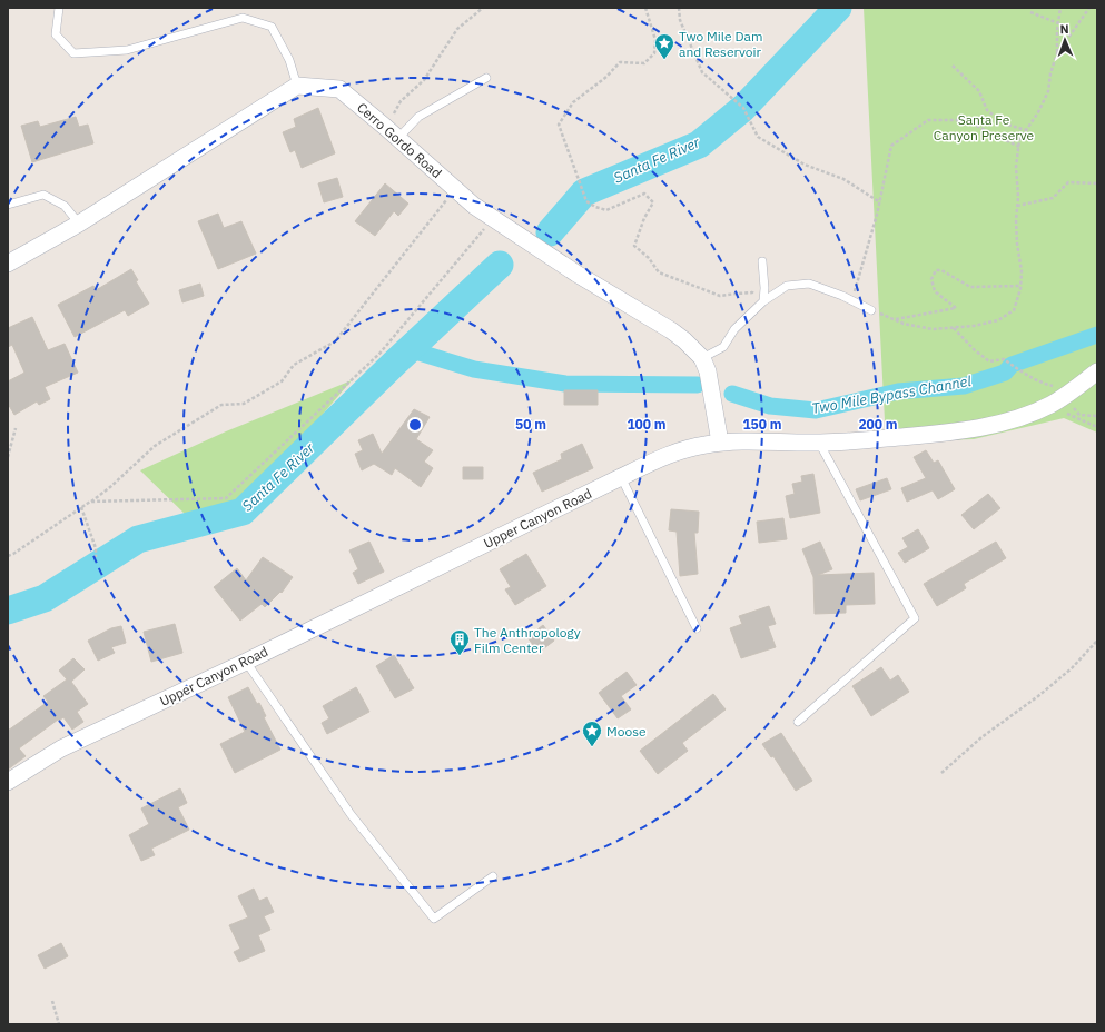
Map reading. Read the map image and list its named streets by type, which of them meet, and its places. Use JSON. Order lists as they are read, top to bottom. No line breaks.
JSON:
{"streets":{"street":["Cerro Gordo Road","Upper Canyon Road"]},"water":["Santa Fe River","Two Mile Bypass Channel"],"parks":["Santa Fe Canyon Preserve"],"places":{"place":["Two Mile Dam and Reservoir","Moose"],"building":["The Anthropology Film Center"]},"north":"top","rings":["50 m","100 m","150 m","200 m"]}
